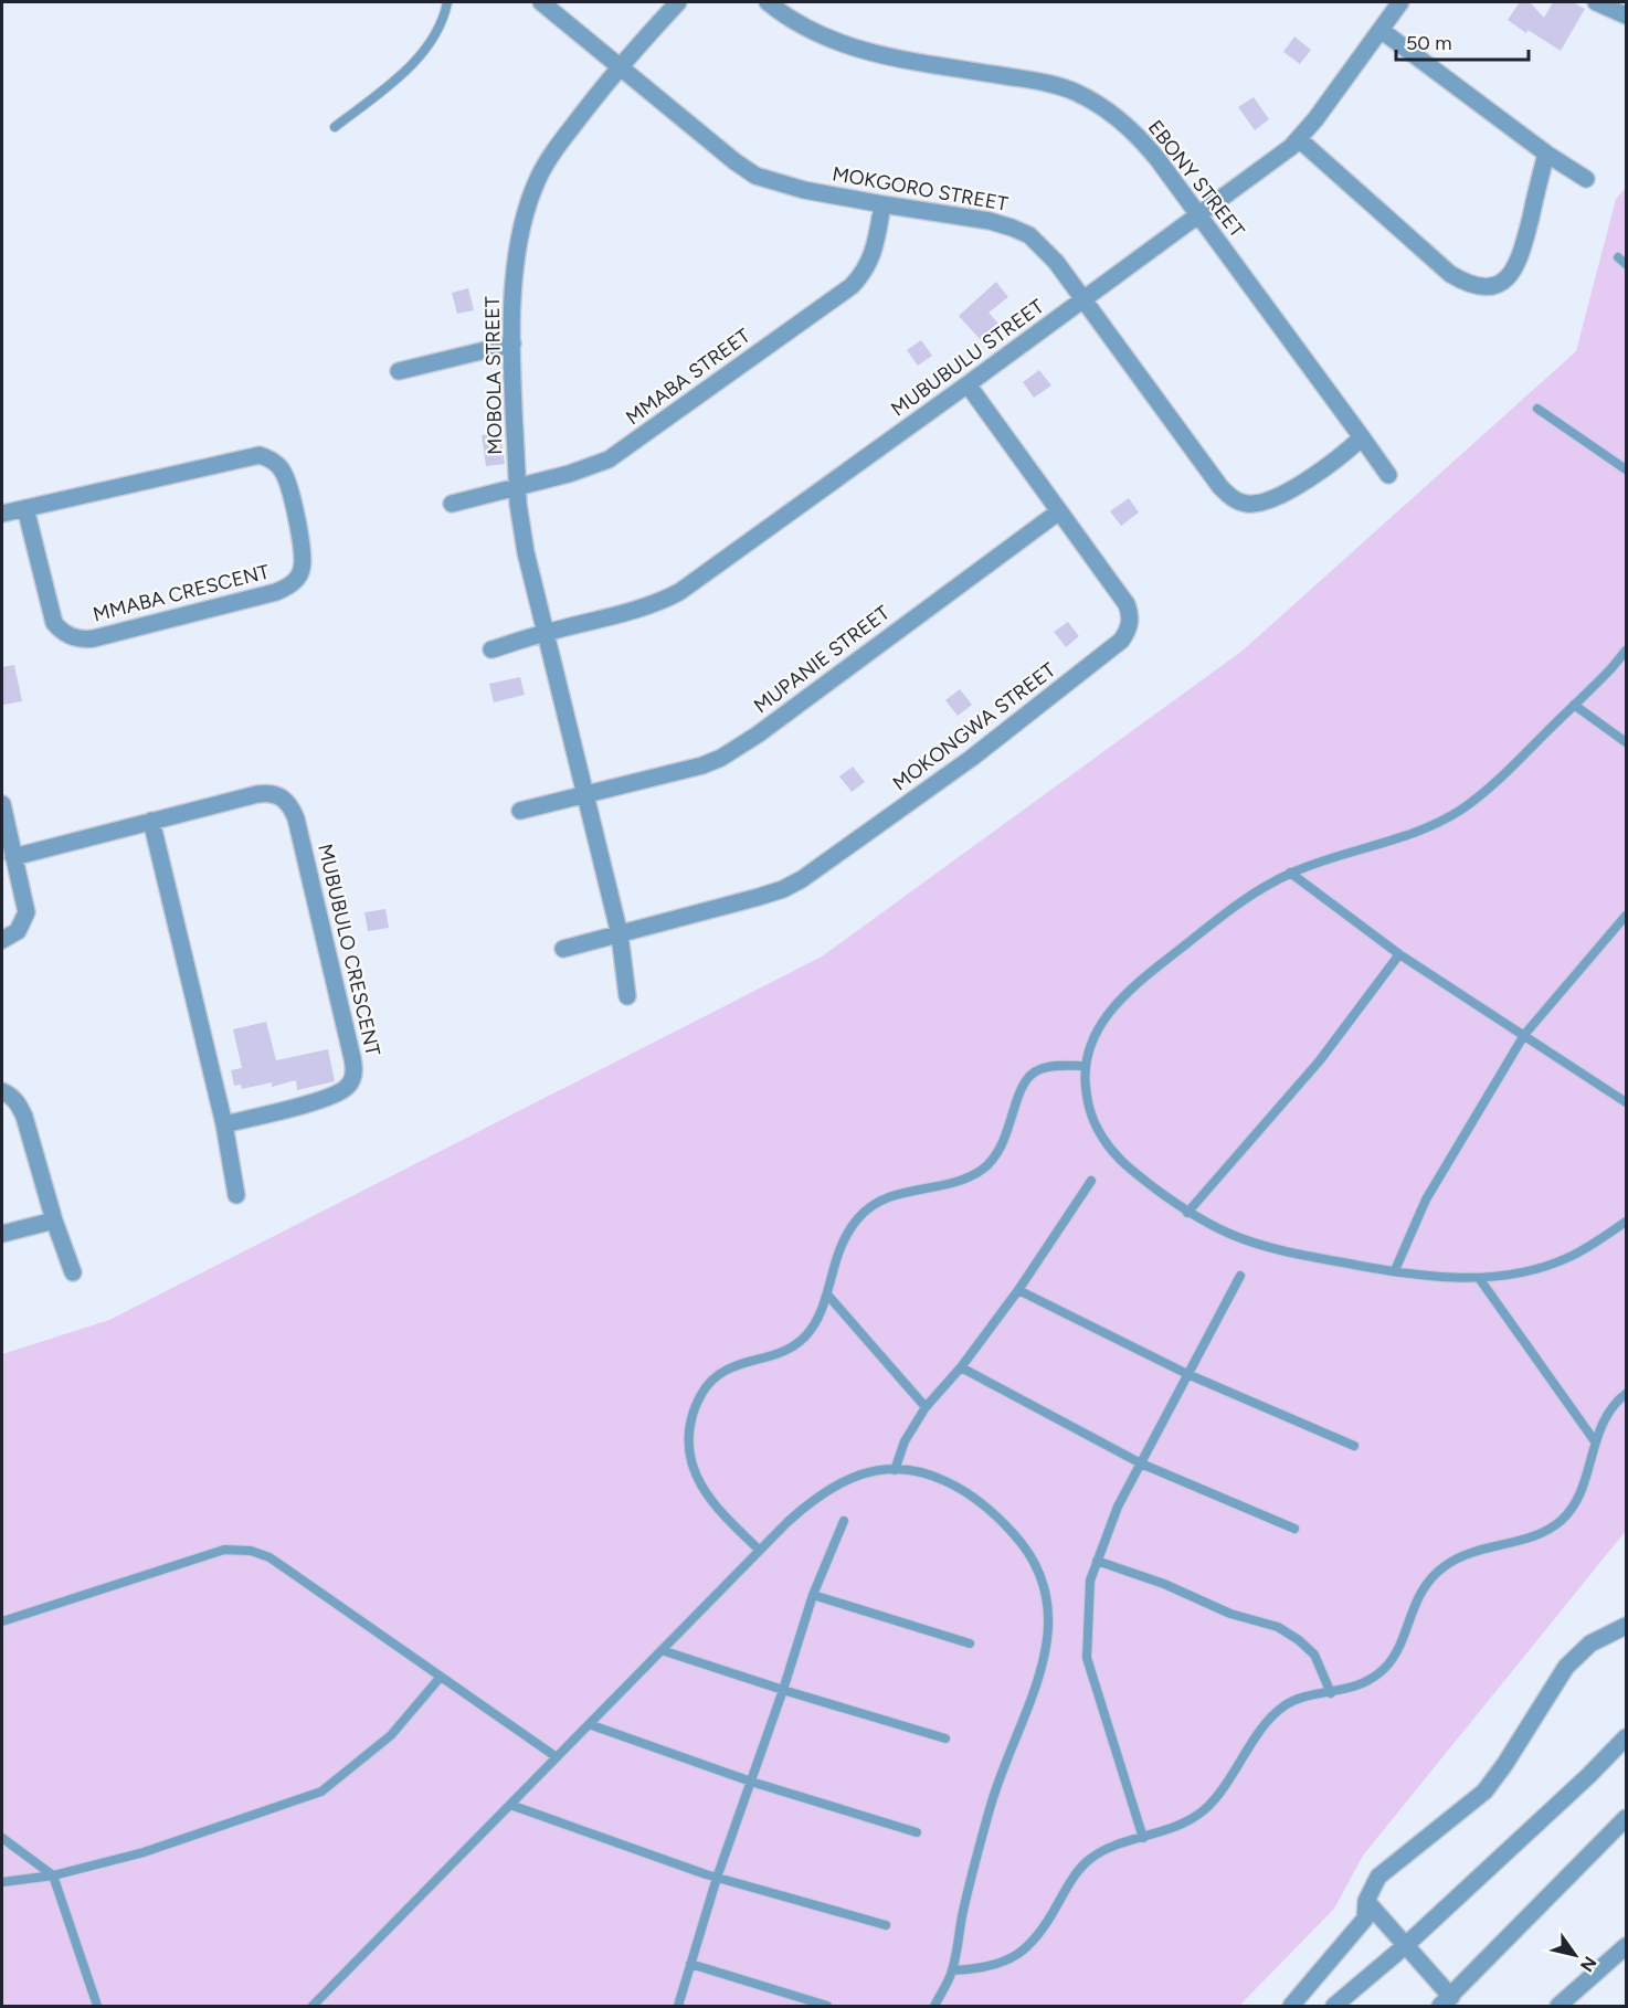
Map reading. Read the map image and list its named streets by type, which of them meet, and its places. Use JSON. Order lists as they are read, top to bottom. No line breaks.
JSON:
{"streets":{"street":["EBONY STREET","MOKGORO STREET","MUBUBULU STREET","MOBOLA STREET","MMABA STREET","MMABA CRESCENT","MUPANIE STREET","MOKONGWA STREET","MUBUBULO CRESCENT"]},"crossings":[["EBONY STREET","MOKGORO STREET"],["EBONY STREET","MUBUBULU STREET"],["MOKGORO STREET","MUBUBULU STREET"],["MOKGORO STREET","MOBOLA STREET"],["MOKGORO STREET","MMABA STREET"],["MUBUBULU STREET","MOBOLA STREET"],["MUBUBULU STREET","MOKONGWA STREET"],["MOBOLA STREET","MMABA STREET"],["MOBOLA STREET","MUPANIE STREET"],["MOBOLA STREET","MOKONGWA STREET"],["MUPANIE STREET","MOKONGWA STREET"]],"scale_bar":"50 m","north":"bottom right"}
